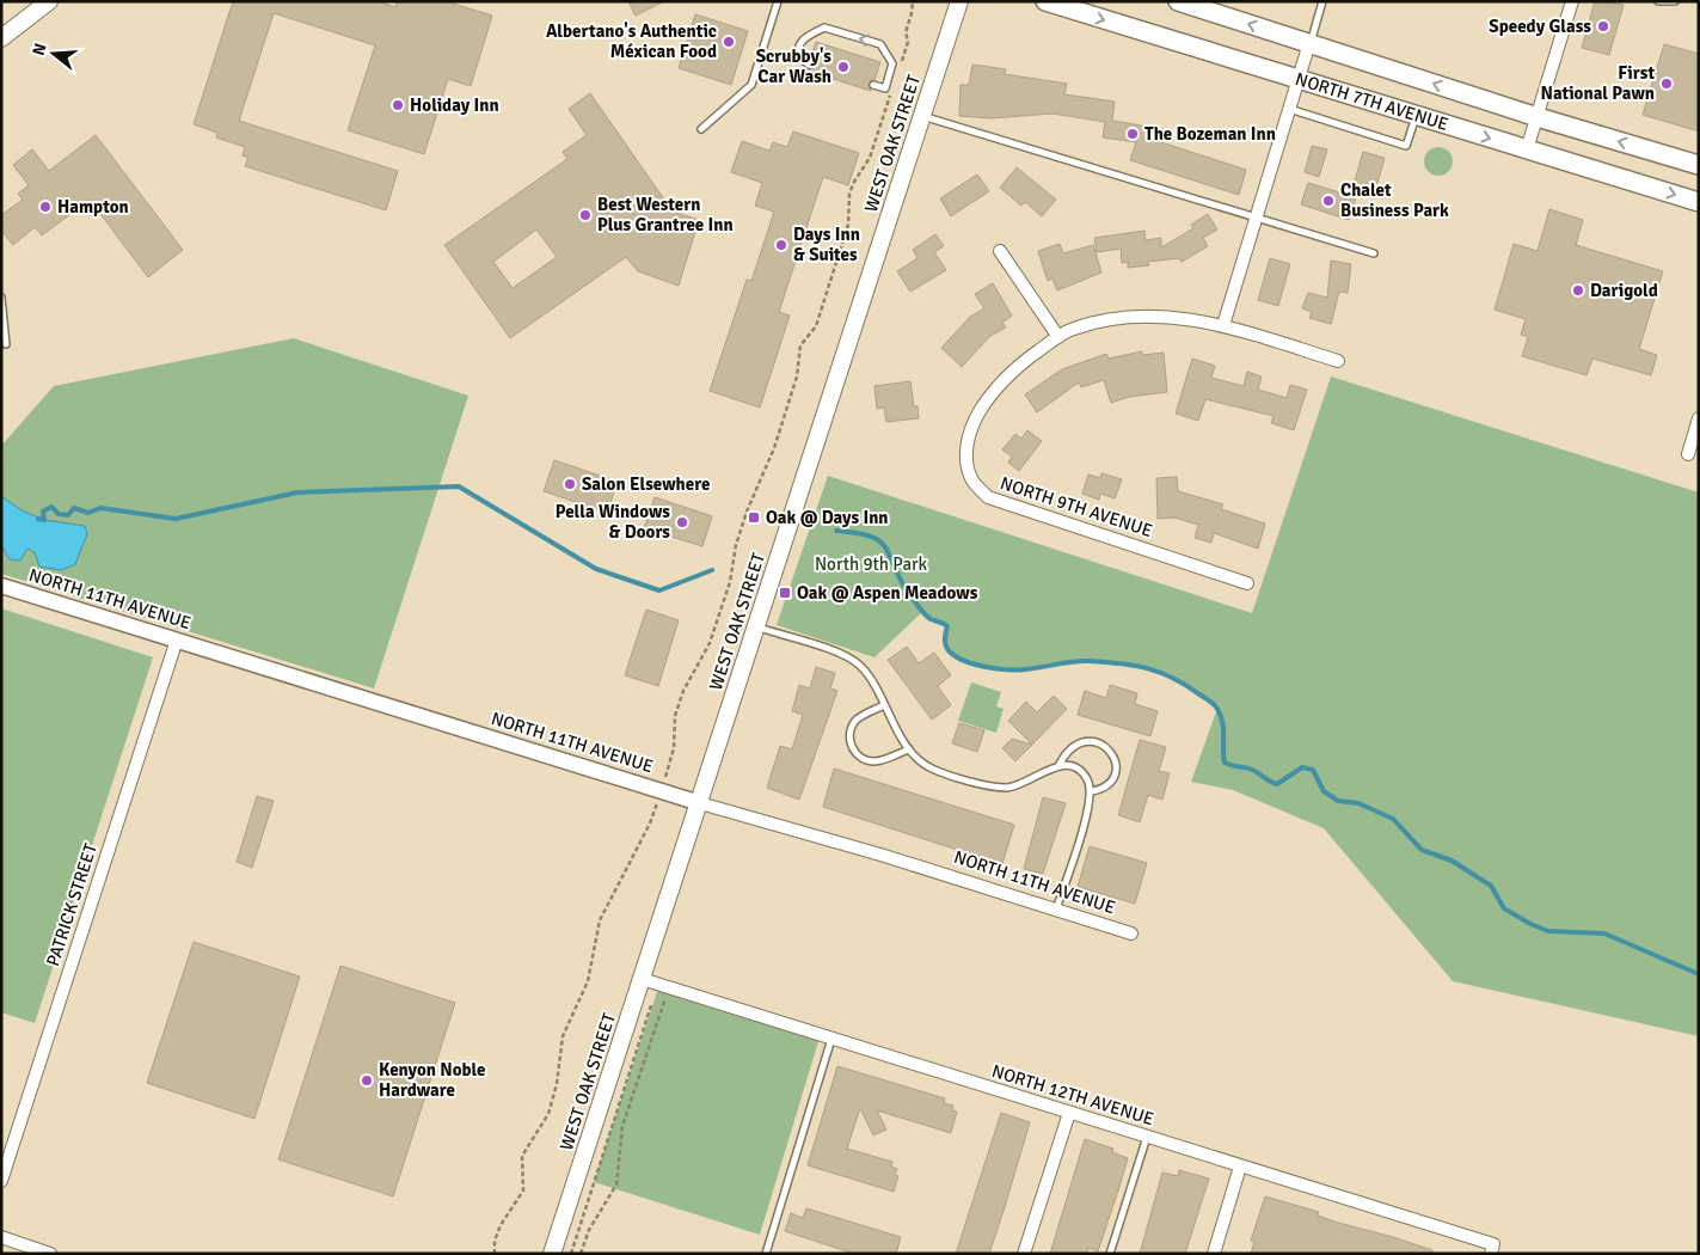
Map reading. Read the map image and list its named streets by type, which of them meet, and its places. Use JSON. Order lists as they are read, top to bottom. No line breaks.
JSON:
{"streets":{"main road":["NORTH 7TH AVENUE","WEST OAK STREET"],"street":["NORTH 9TH AVENUE","NORTH 11TH AVENUE","PATRICK STREET","NORTH 12TH AVENUE"]},"crossings":[["WEST OAK STREET","NORTH 11TH AVENUE"],["WEST OAK STREET","NORTH 12TH AVENUE"],["NORTH 11TH AVENUE","PATRICK STREET"]],"parks":["North 9th Park"],"places":{"other":["Speedy Glass","Albertano's Authentic Méxican Food","Scrubby's Car Wash","First National Pawn","Holiday Inn","The Bozeman Inn","Chalet Business Park","Hampton","Best Western Plus Grantree Inn","Days Inn & Suites","Darigold","Salon Elsewhere","Pella Windows & Doors","Kenyon Noble Hardware"],"transit":["Oak @ Days Inn","Oak @ Aspen Meadows"]},"north":"left"}
